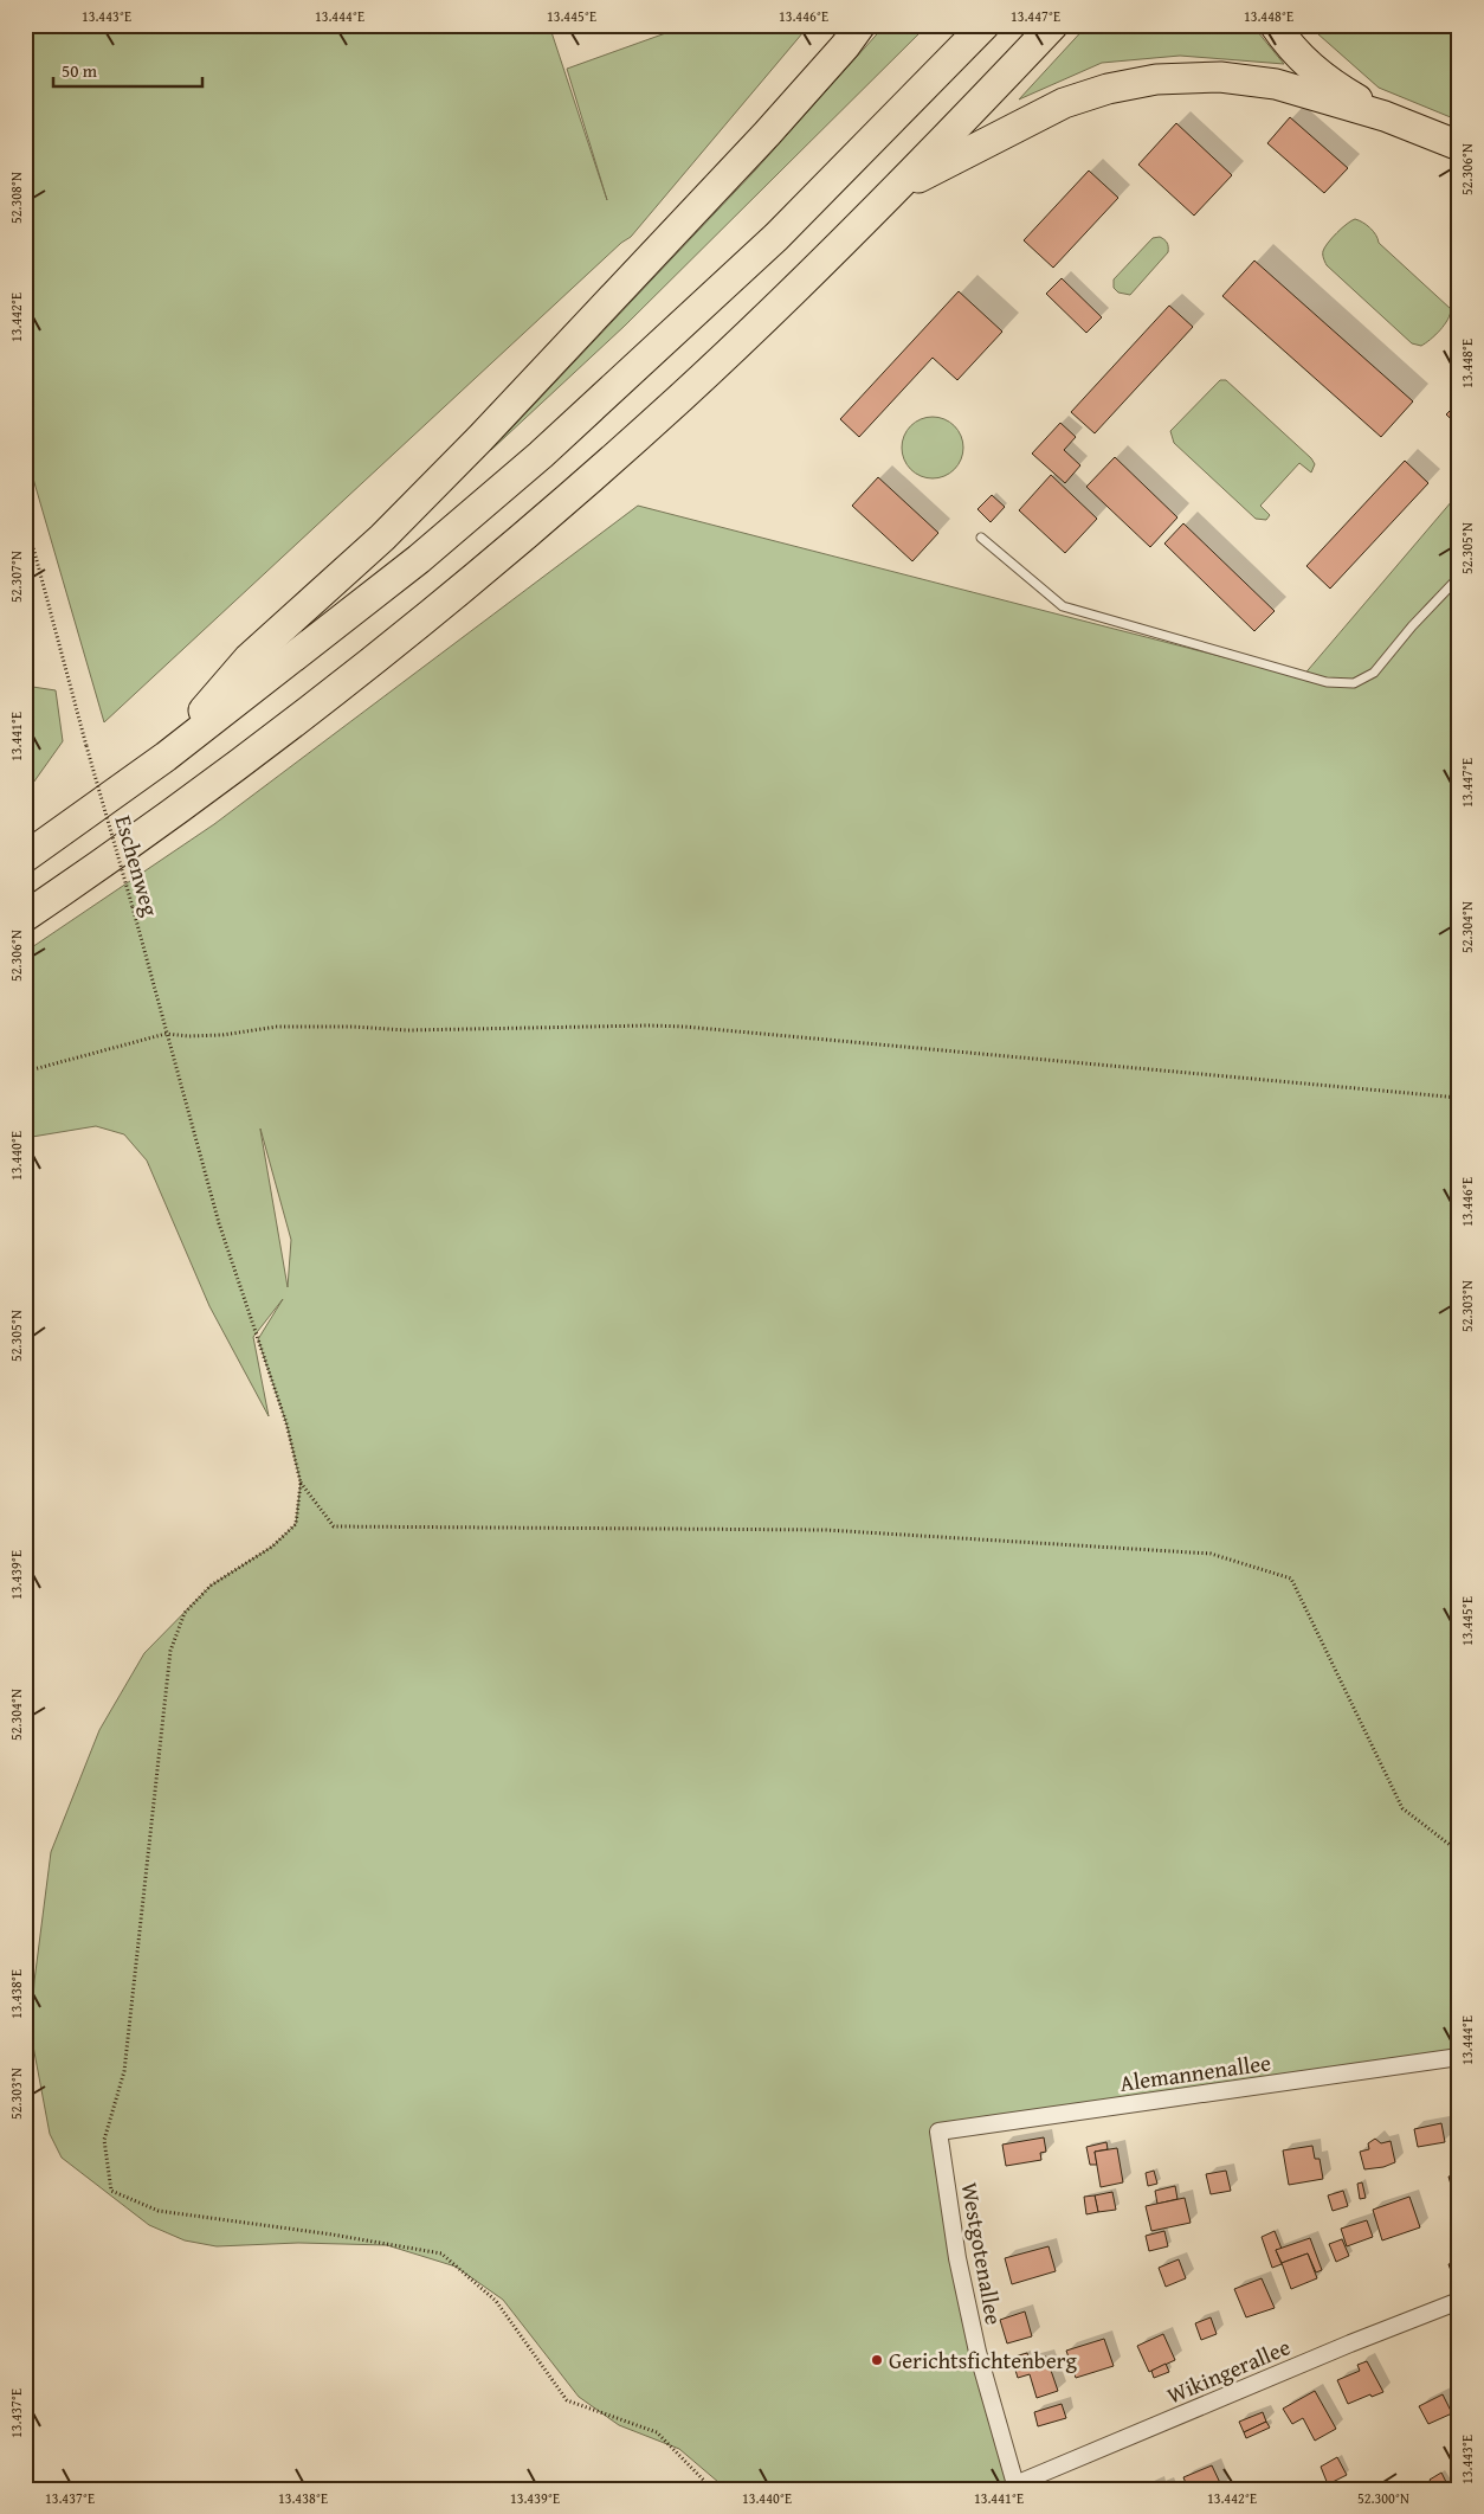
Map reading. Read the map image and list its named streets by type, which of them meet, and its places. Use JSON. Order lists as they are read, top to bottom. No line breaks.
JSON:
{"streets":{"street":["Alemannenallee","Westgotenallee","Wikingerallee"],"path":["Eschenweg"]},"crossings":[["Alemannenallee","Westgotenallee"],["Westgotenallee","Wikingerallee"]],"places":["Gerichtsfichtenberg"],"scale_bar":"50 m","coordinates":["13.443°E","13.444°E","13.445°E","13.446°E","13.447°E","13.448°E","52.306°N","52.308°N","13.442°E","52.305°N","52.307°N","13.441°E","52.304°N","13.440°E","52.303°N","13.439°E","13.438°E","13.437°E","52.300°N"]}
